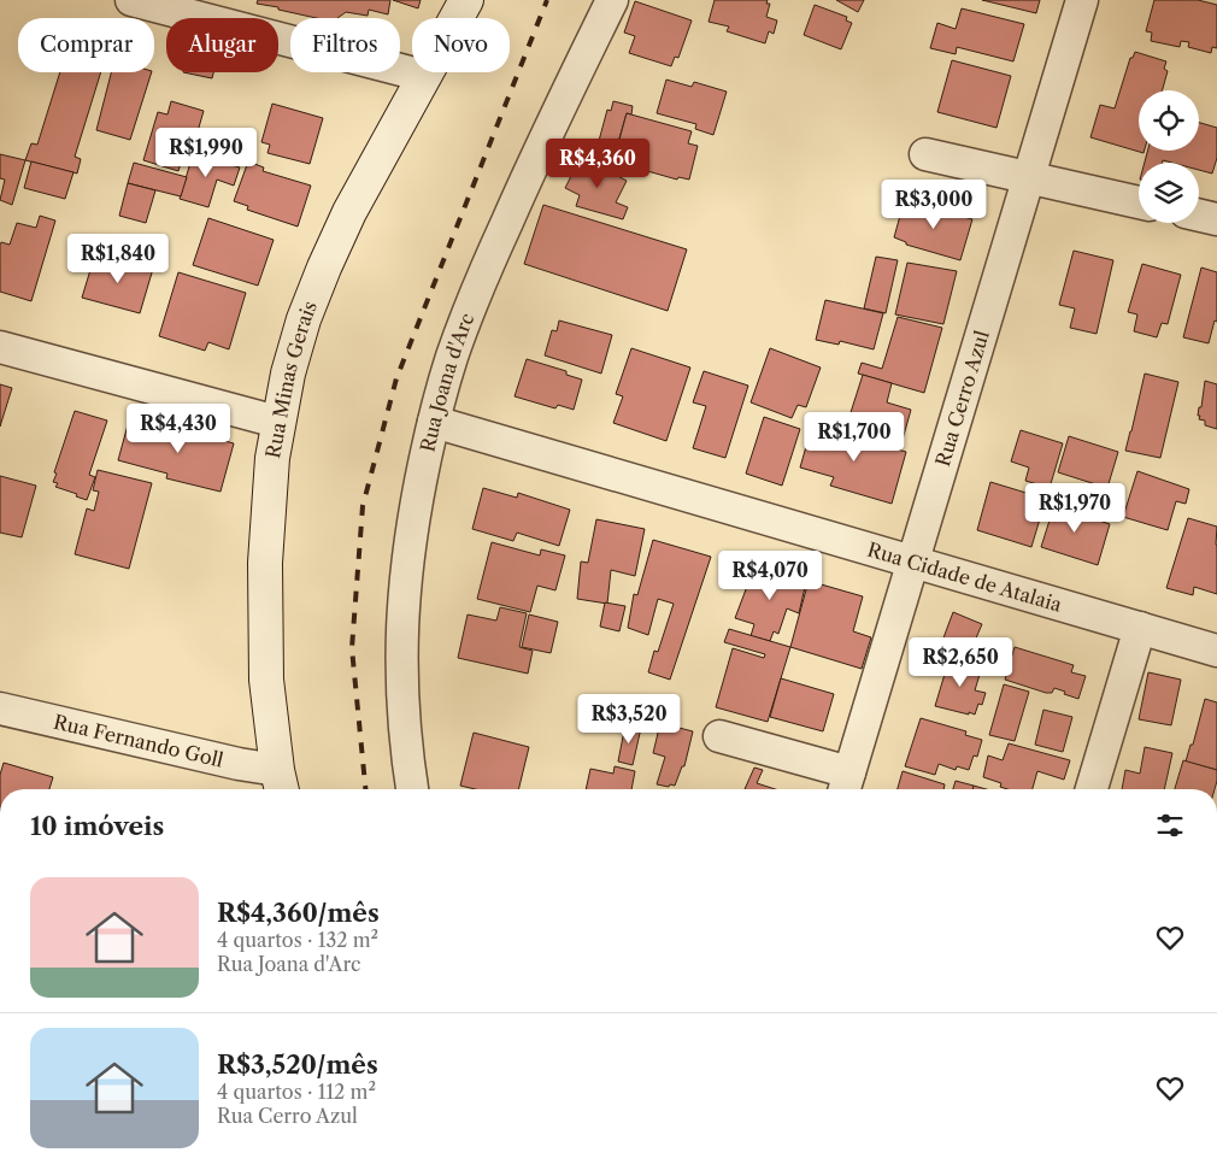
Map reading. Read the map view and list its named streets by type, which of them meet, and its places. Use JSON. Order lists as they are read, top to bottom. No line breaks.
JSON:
{"streets":{"main road":["Rua Minas Gerais"],"street":["Rua Joana d'Arc","Rua Cerro Azul","Rua Cidade de Atalaia","Rua Fernando Goll"]},"crossings":[["Rua Minas Gerais","Rua Fernando Goll"],["Rua Joana d'Arc","Rua Cidade de Atalaia"],["Rua Cerro Azul","Rua Cidade de Atalaia"]],"page":{"chip":["Comprar","Alugar","Filtros","Novo"],"price":["R$1,990","R$4,360","R$3,000","R$1,840","R$4,430","R$1,700","R$1,970","R$4,070","R$2,650","R$3,520"],"heading":"10 imóveis","list":[{"name":"R$4,360/mês","note":"4 quartos · 132 m² · Rua Joana d'Arc"},{"name":"R$3,520/mês","note":"4 quartos · 112 m² · Rua Cerro Azul"}]}}
